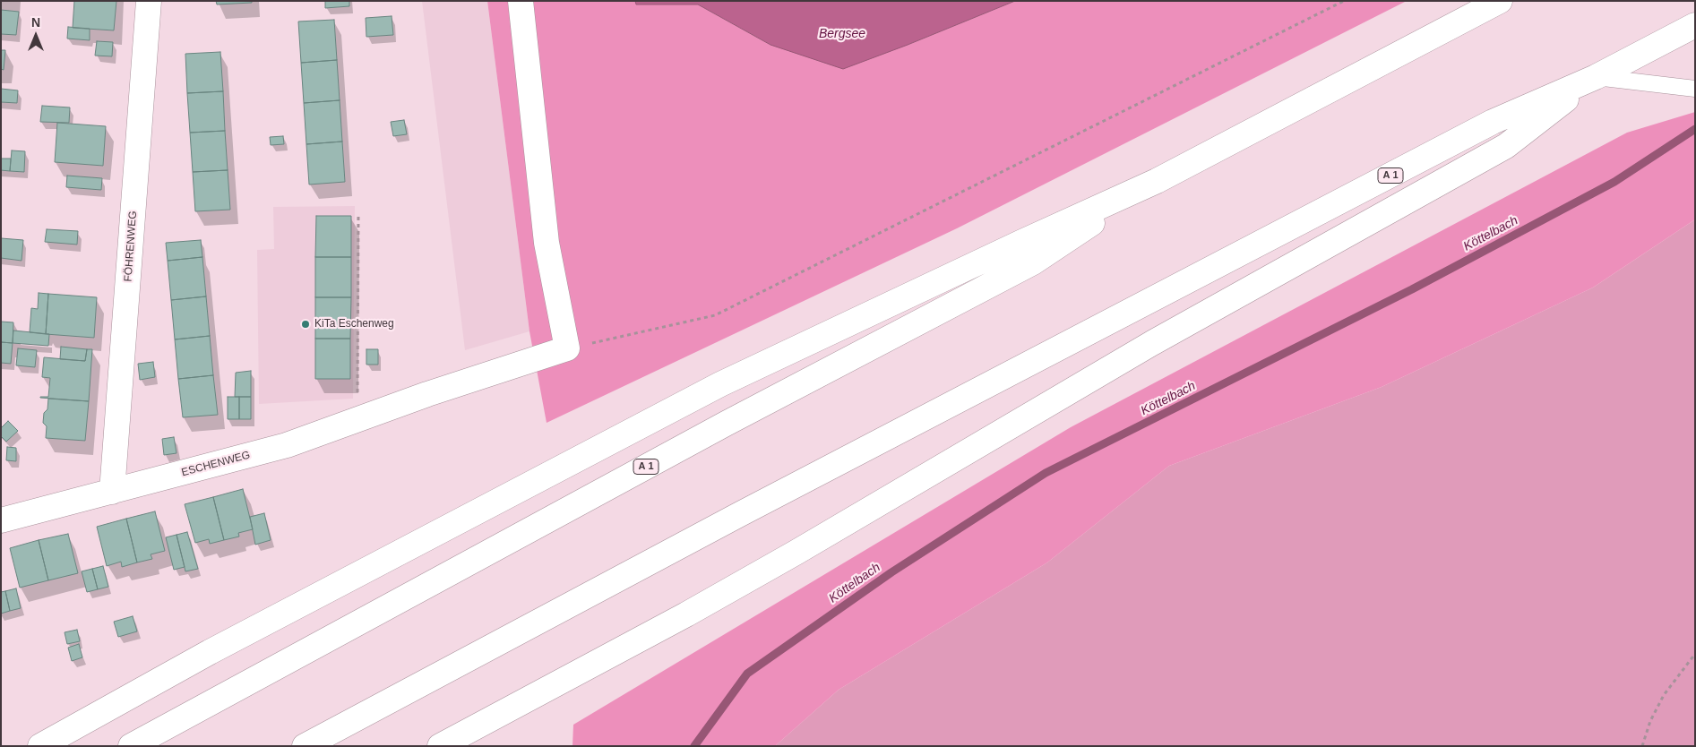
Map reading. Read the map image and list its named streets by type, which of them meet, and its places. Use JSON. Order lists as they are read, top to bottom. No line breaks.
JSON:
{"streets":{"main road":["A 1","FÖHRENWEG","ESCHENWEG"]},"crossings":[["FÖHRENWEG","ESCHENWEG"]],"water":["Bergsee","Köttelbach"],"places":["KiTa Eschenweg"],"north":"top"}
